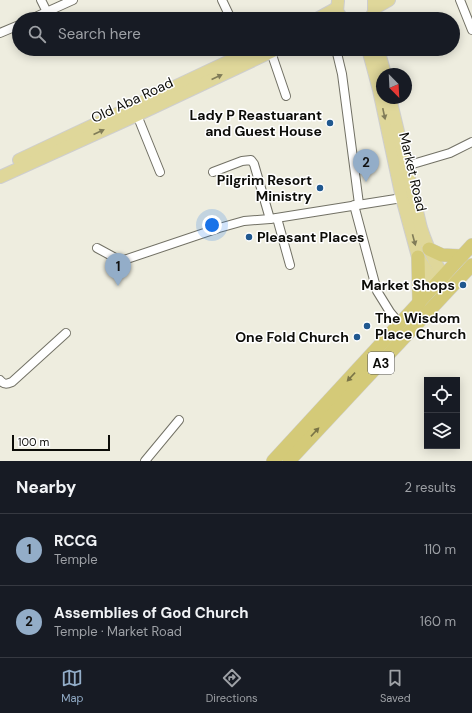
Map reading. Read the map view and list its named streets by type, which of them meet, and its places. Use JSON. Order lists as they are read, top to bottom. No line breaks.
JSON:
{"streets":{"highway":["A3"],"main road":["Old Aba Road","Market Road"]},"crossings":[["Market Road","A3"]],"places":["Lady P Reastuarant and Guest House","Pilgrim Resort Ministry","Pleasant Places","Market Shops","The Wisdom Place Church","One Fold Church"],"scale_bar":"100 m","north":"bottom right","page":{"search":"Search here","pins":["2","1"],"scale":"100 m","heading":["Nearby","2 results"],"list":[{"mark":"1","name":"RCCG","note":"Temple","value":"110 m"},{"mark":"2","name":"Assemblies of God Church","note":"Temple · Market Road","value":"160 m"}],"nav":["Map","Directions","Saved"]}}
